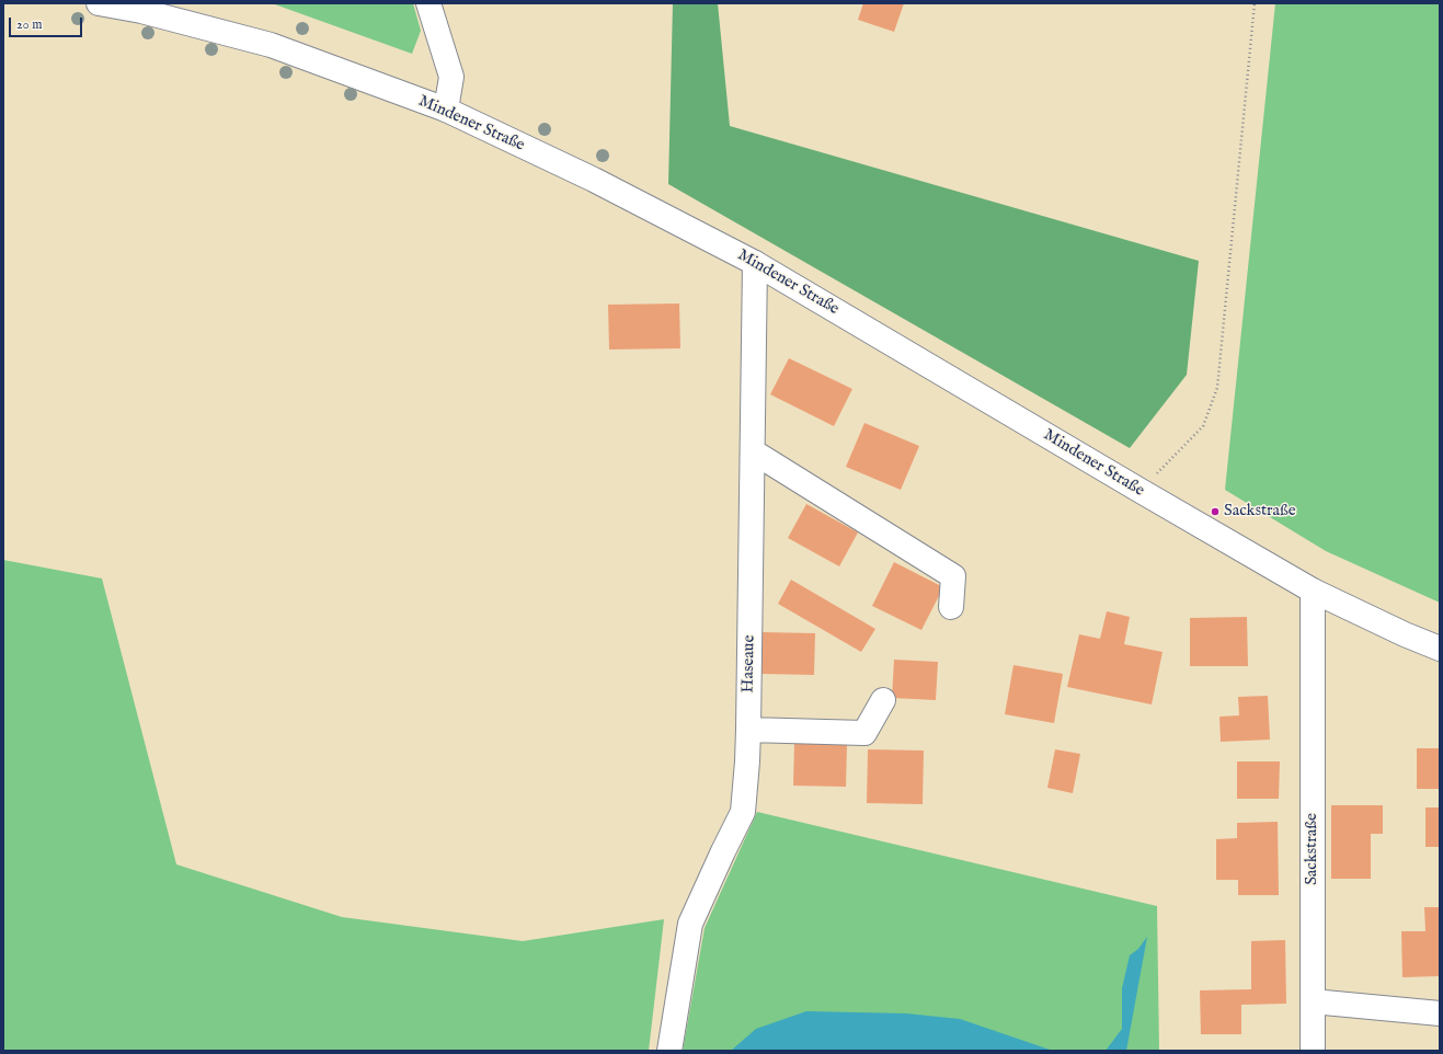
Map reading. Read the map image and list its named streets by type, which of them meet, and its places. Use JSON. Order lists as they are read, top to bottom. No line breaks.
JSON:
{"streets":{"street":["Mindener Straße","Haseaue","Sackstraße"]},"crossings":[["Mindener Straße","Haseaue"],["Mindener Straße","Sackstraße"]],"places":["Sackstraße"],"scale_bar":"20 m"}
